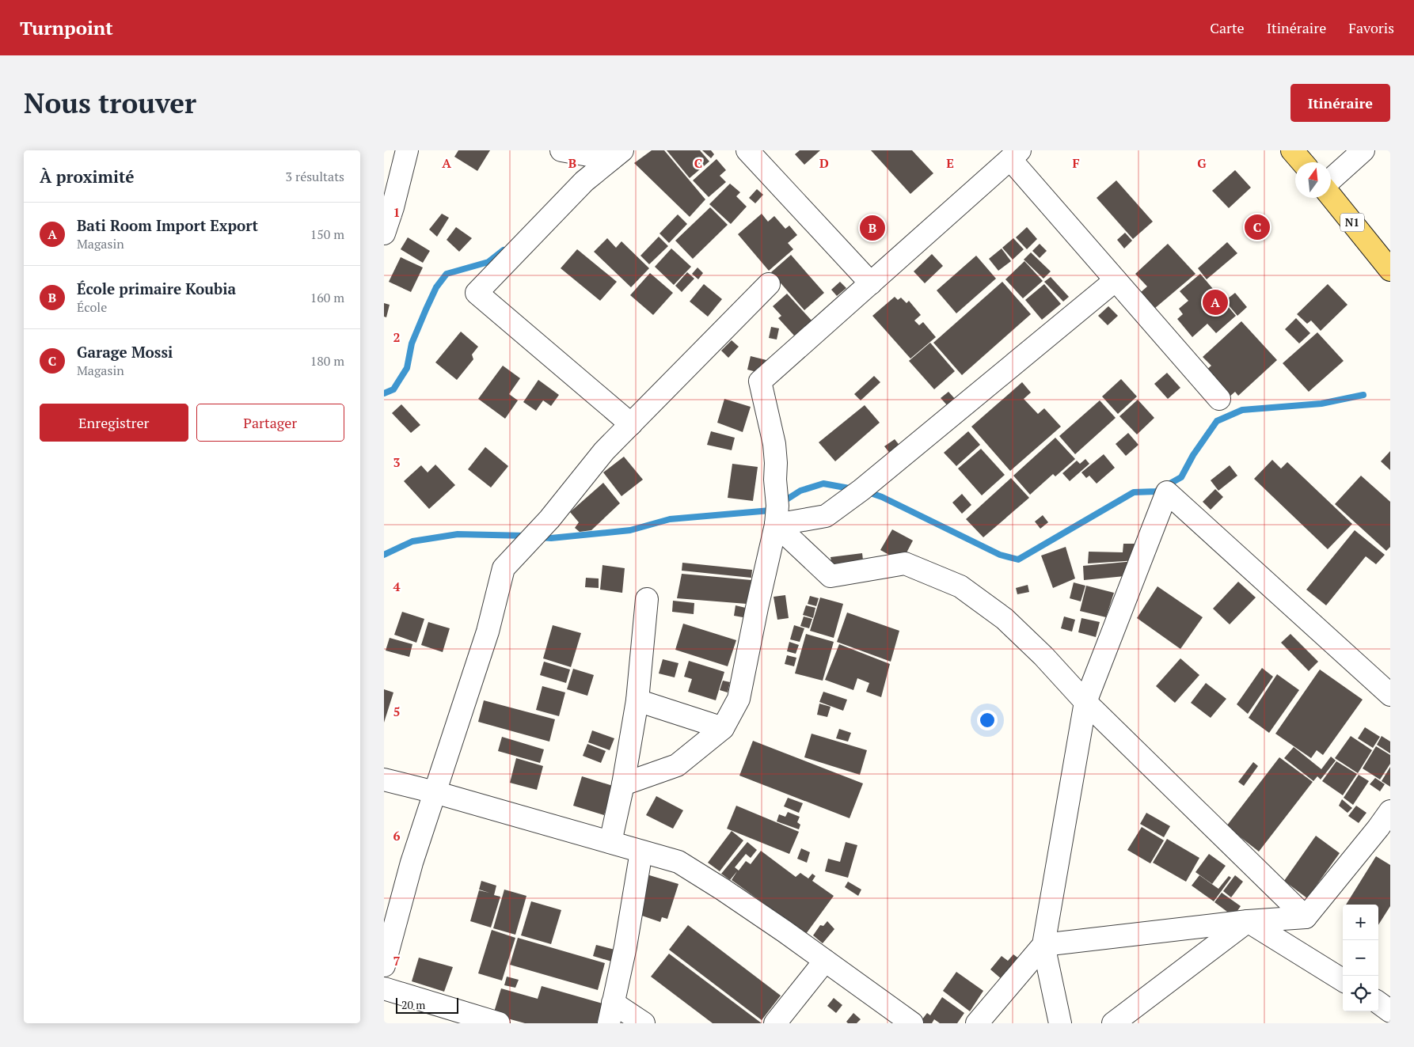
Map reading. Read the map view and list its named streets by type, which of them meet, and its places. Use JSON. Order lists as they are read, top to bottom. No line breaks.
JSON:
{"streets":{"main road":["N1"]},"scale_bar":"20 m","north":"top","page":{"header":"Turnpoint","nav":["Carte","Itinéraire","Favoris"],"buttons":["Itinéraire",["Enregistrer","Partager"]],"title":"Nous trouver","heading":["À proximité","3 résultats"],"list":[{"mark":"A","name":"Bati Room Import Export","note":"Magasin","value":"150 m"},{"mark":"B","name":"École primaire Koubia","note":"École","value":"160 m"},{"mark":"C","name":"Garage Mossi","note":"Magasin","value":"180 m"}],"pins":["C","B","A"],"map_buttons":["+","−"],"scale":"20 m"},"grid":{"columns":["A","B","C","D","E","F","G"],"rows":["1","2","3","4","5","6","7"]}}
